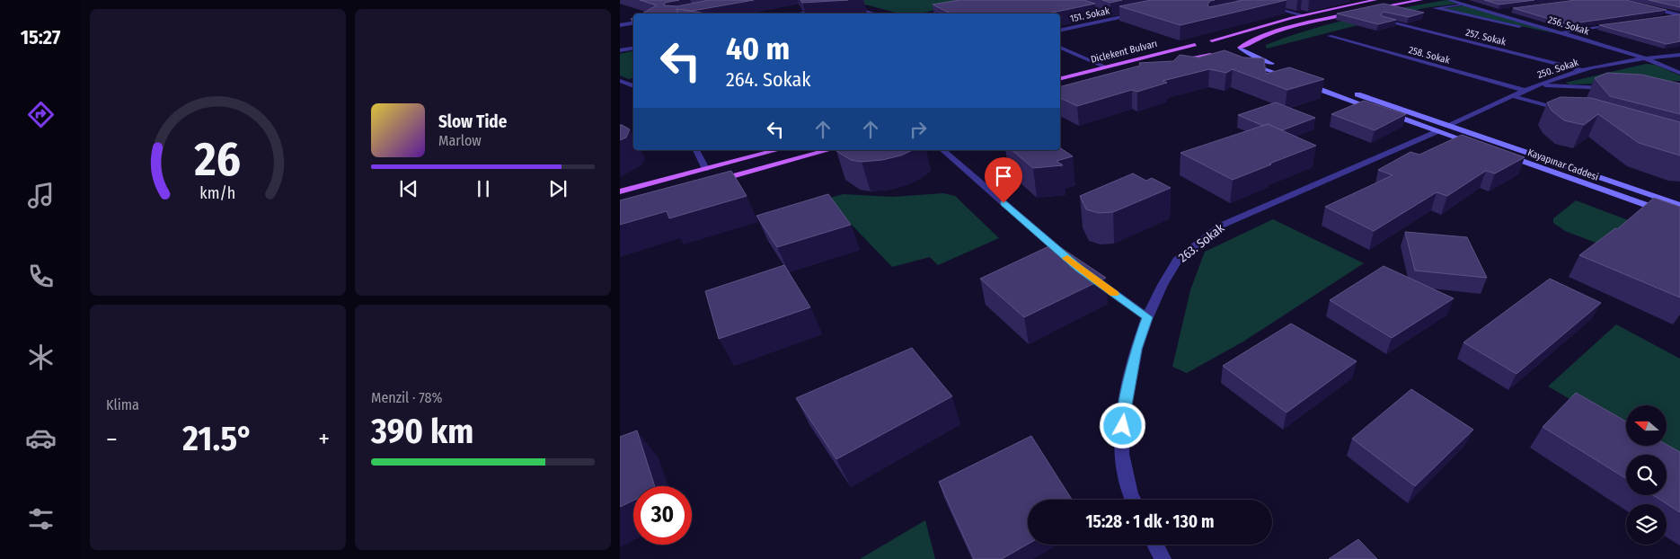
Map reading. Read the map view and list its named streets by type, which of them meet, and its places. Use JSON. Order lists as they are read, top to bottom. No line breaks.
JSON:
{"streets":{"main road":["Diclekent Bulvarı","Kayapınar Caddesi"],"street":["151. Sokak","256. Sokak","257. Sokak","258. Sokak","250. Sokak","263. Sokak"]},"crossings":[["256. Sokak","250. Sokak"],["257. Sokak","250. Sokak"],["258. Sokak","250. Sokak"],["250. Sokak","Kayapınar Caddesi"],["Kayapınar Caddesi","263. Sokak"]],"north":"left","page":{"tabs":"15:27","turn":["40 m","264. Sokak"],"song":["Slow Tide","Marlow"],"tile":["Klima",["Menzil · 78%","390 km"]],"heat":["−","21.5°","+"],"limit":"30","trip":"15:28 · 1 dk · 130 m","gauge":["26","km/h"]}}
